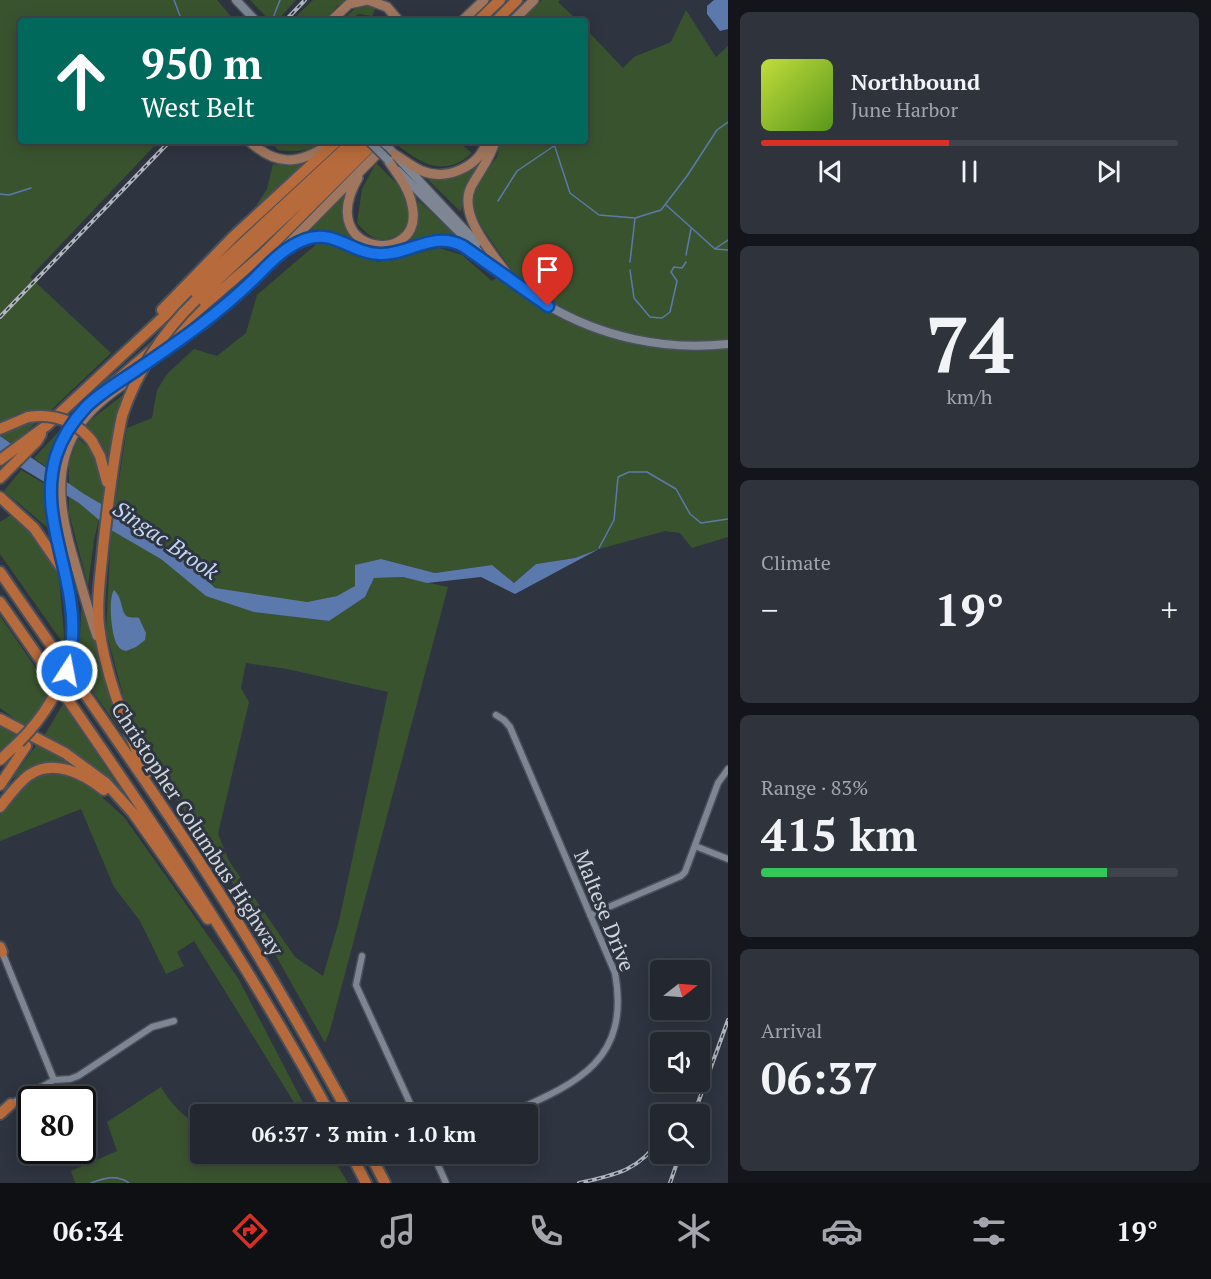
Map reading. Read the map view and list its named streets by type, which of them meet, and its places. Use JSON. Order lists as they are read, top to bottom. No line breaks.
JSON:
{"streets":{"highway":["Christopher Columbus Highway"],"street":["Maltese Drive"]},"water":["Singac Brook"],"north":"right","page":{"turn":["950 m","West Belt"],"song":["Northbound","June Harbor"],"tile":[["74","km/h"],"Climate",["Range · 83%","415 km"],["Arrival","06:37"]],"heat":["−","19°","+"],"limit":"80","trip":"06:37 · 3 min · 1.0 km","tabs":["06:34","19°"]}}
